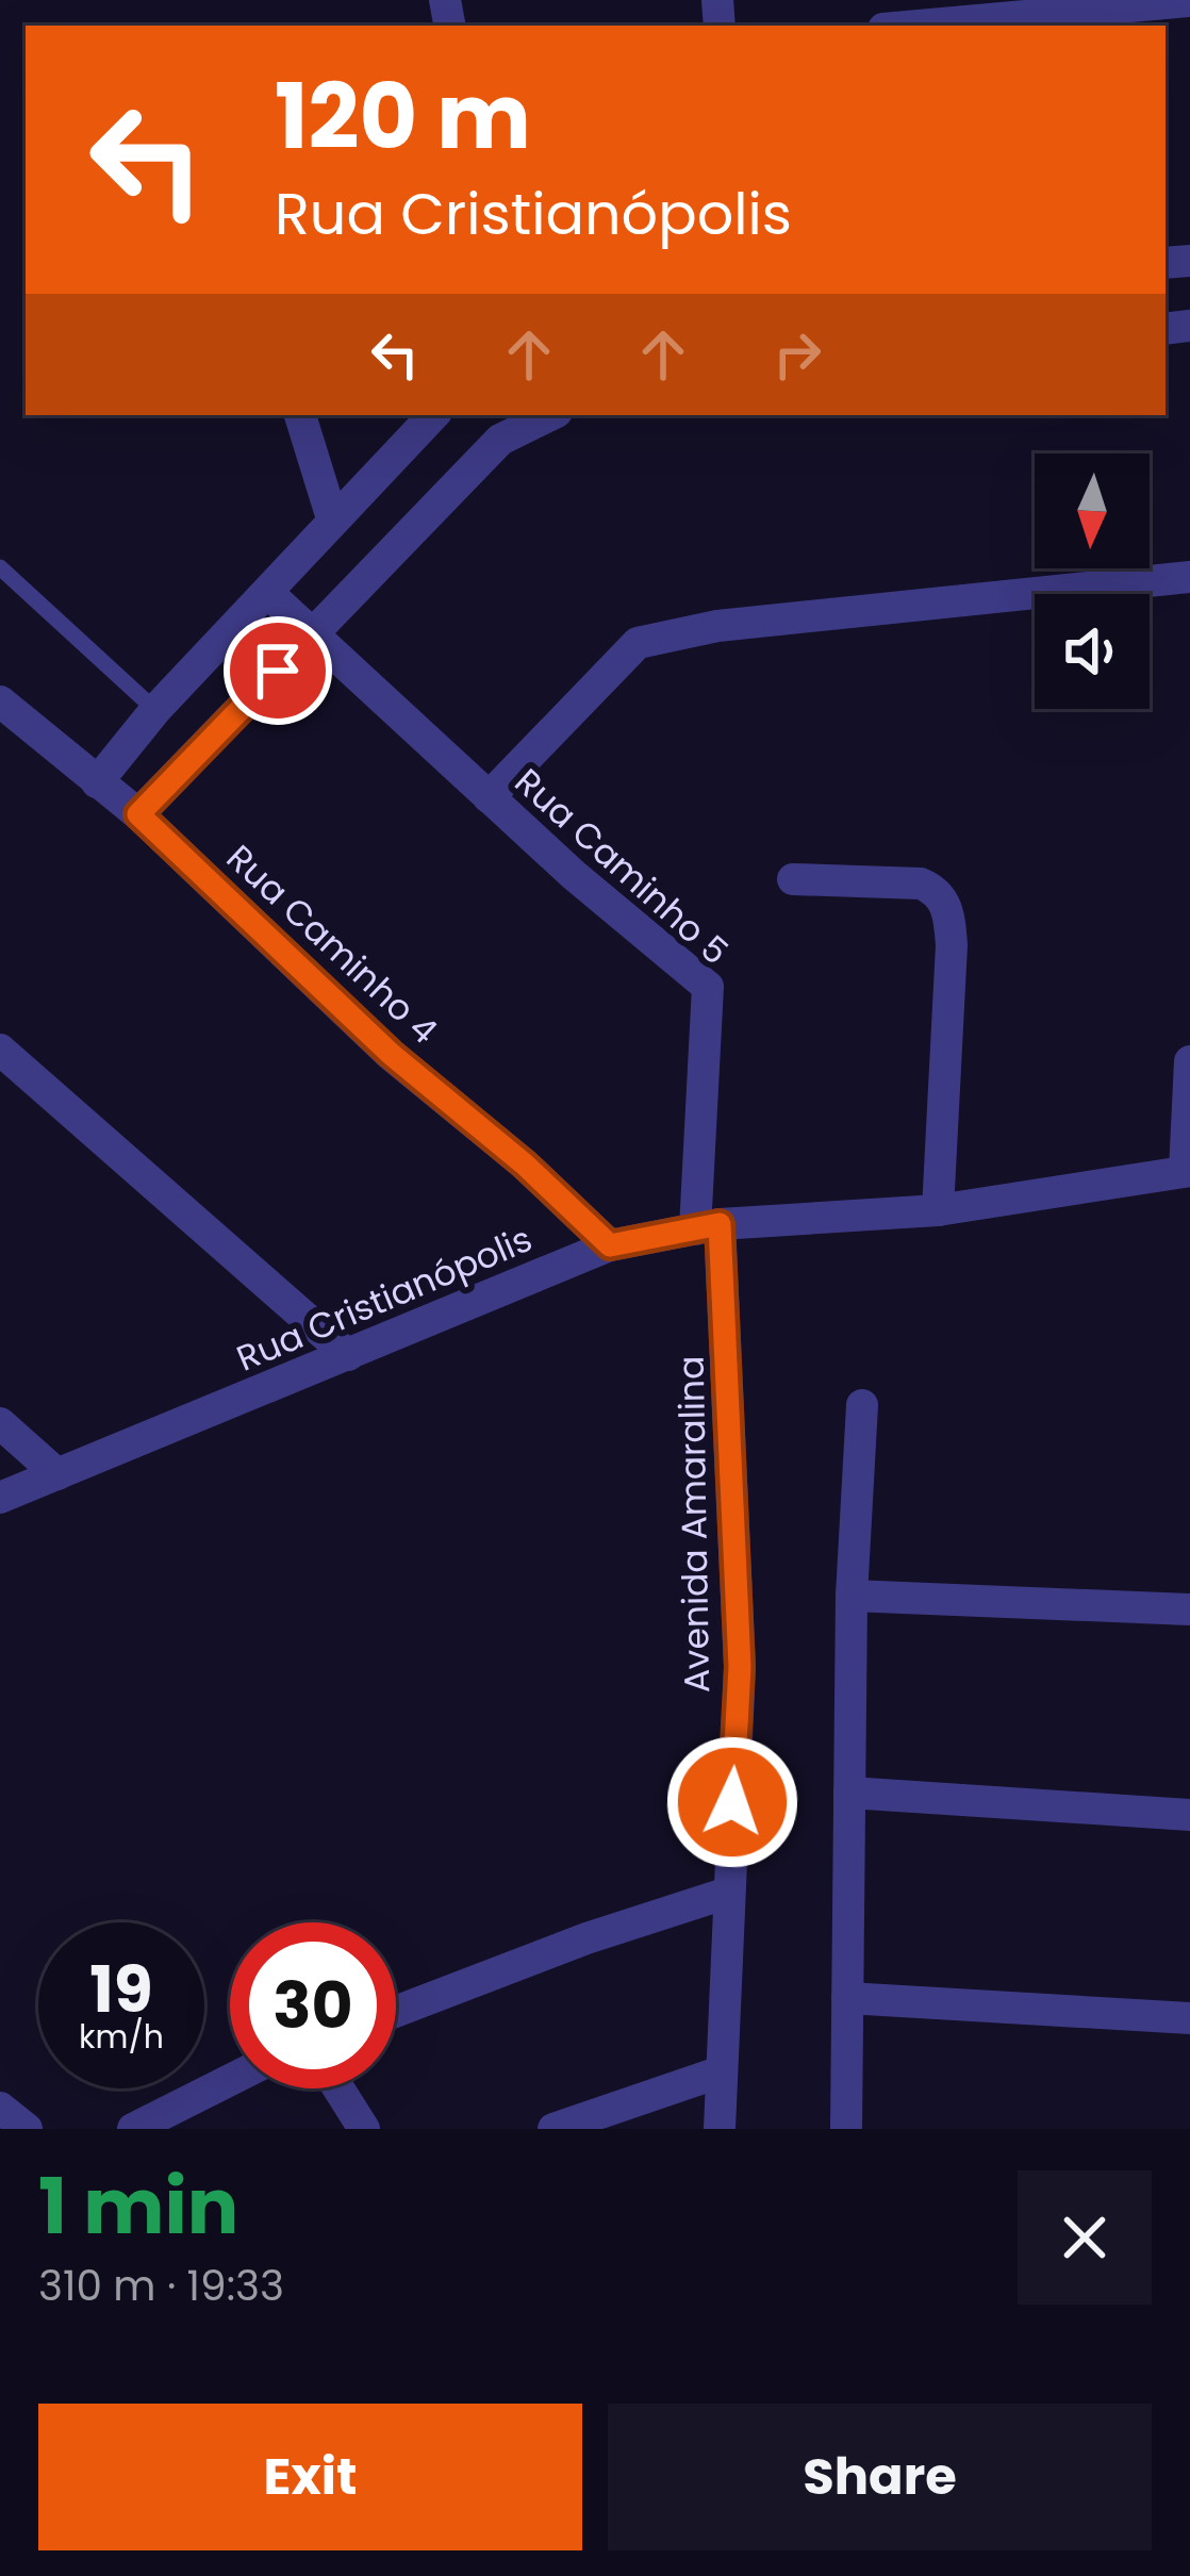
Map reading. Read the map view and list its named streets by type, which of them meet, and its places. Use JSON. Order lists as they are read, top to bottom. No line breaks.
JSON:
{"streets":{"street":["Rua Caminho 5","Rua Caminho 4","Rua Cristianópolis","Avenida Amaralina"]},"crossings":[["Rua Caminho 5","Rua Cristianópolis"],["Rua Caminho 5","Avenida Amaralina"],["Rua Caminho 4","Rua Cristianópolis"],["Rua Cristianópolis","Avenida Amaralina"]],"north":"bottom","page":{"turn":["120 m","Rua Cristianópolis"],"speed":"19 km/h","limit":"30","heading":["1 min","310 m · 19:33"],"buttons":["Exit","Share"]}}
